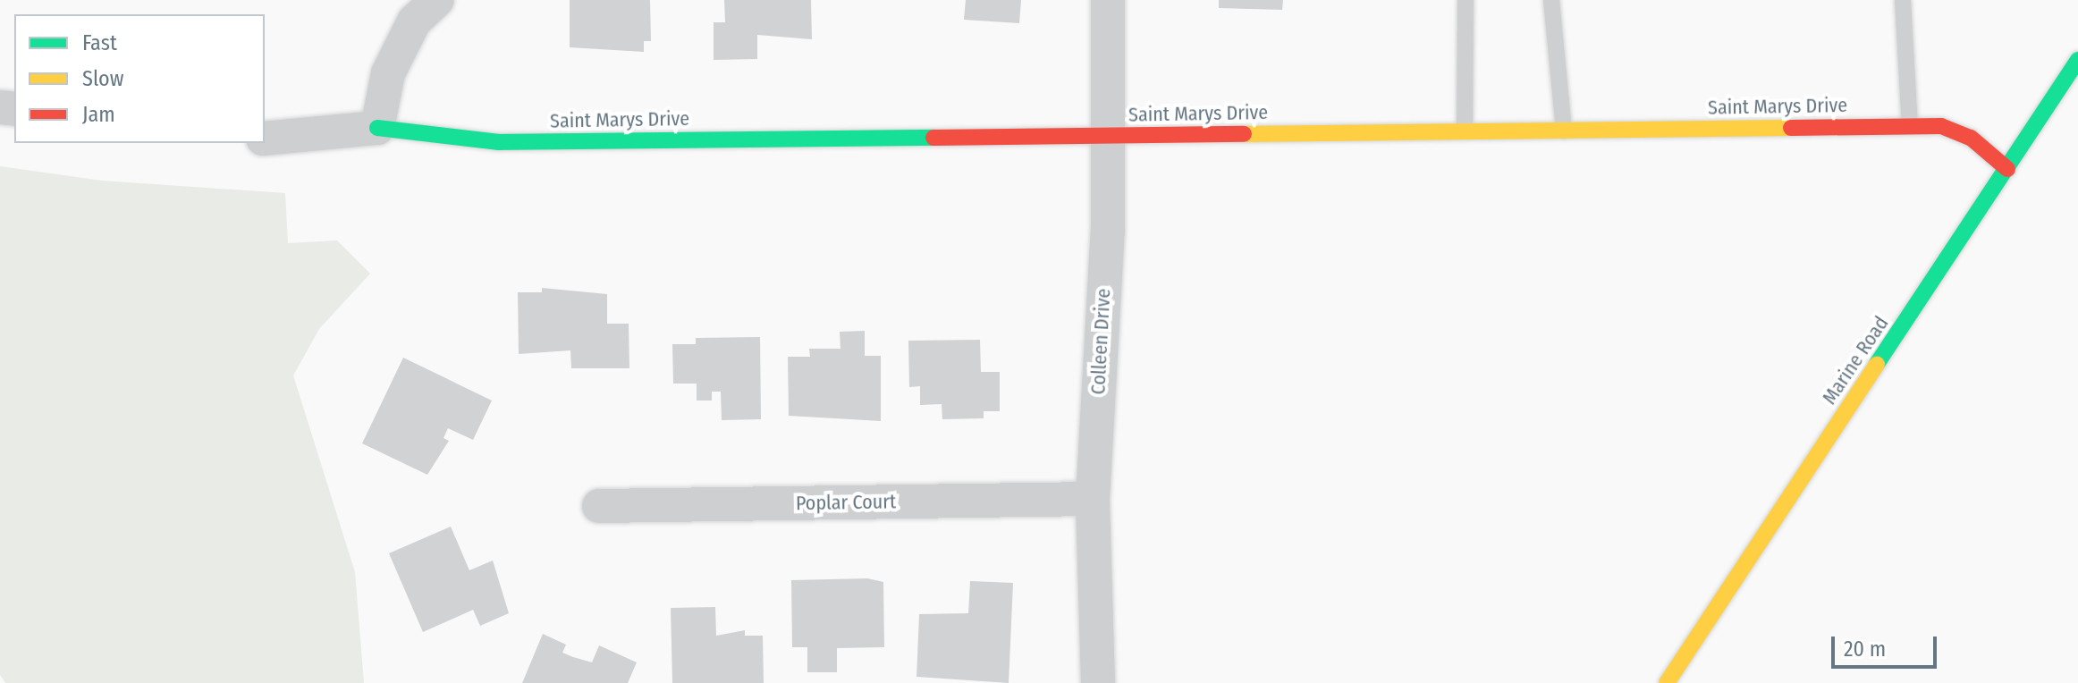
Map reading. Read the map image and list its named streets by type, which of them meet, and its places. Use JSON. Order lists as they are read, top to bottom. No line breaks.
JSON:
{"streets":{"street":["Saint Marys Drive","Colleen Drive","Marine Road","Poplar Court"]},"crossings":[["Saint Marys Drive","Colleen Drive"],["Saint Marys Drive","Marine Road"],["Colleen Drive","Poplar Court"]],"legend":["Fast","Slow","Jam"],"scale_bar":"20 m"}
